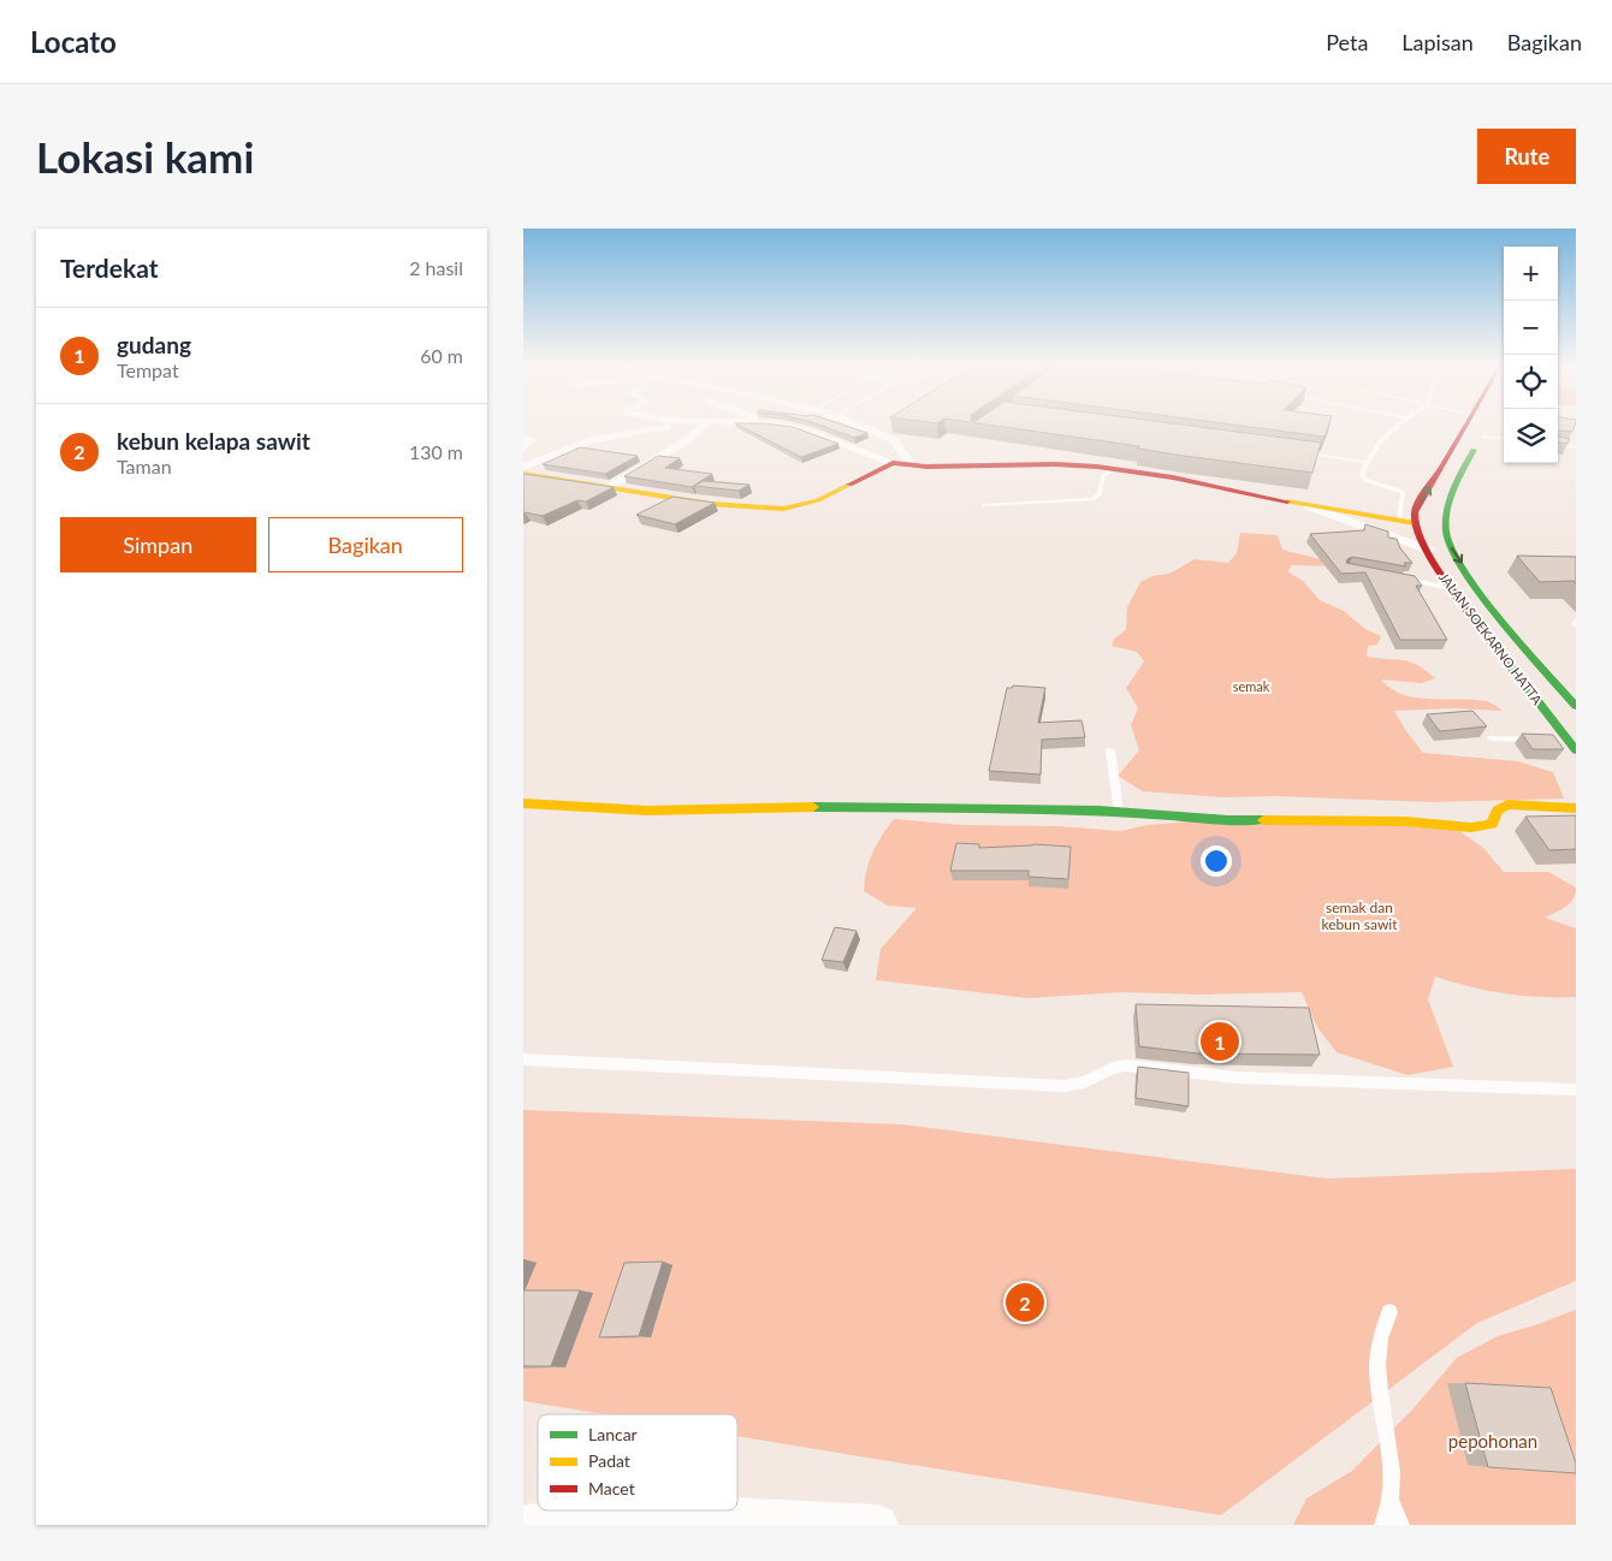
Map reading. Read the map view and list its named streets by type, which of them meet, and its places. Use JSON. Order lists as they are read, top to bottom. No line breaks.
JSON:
{"streets":{"main road":["JALAN SOEKARNO HATTA"]},"parks":["semak","semak dan kebun sawit","pepohonan"],"legend":["Lancar","Padat","Macet"],"page":{"header":"Locato","nav":["Peta","Lapisan","Bagikan"],"buttons":["Rute",["Simpan","Bagikan"]],"title":"Lokasi kami","heading":["Terdekat","2 hasil"],"map_buttons":["+","−"],"list":[{"mark":"1","name":"gudang","note":"Tempat","value":"60 m"},{"mark":"2","name":"kebun kelapa sawit","note":"Taman","value":"130 m"}],"pins":["1","2"]}}
